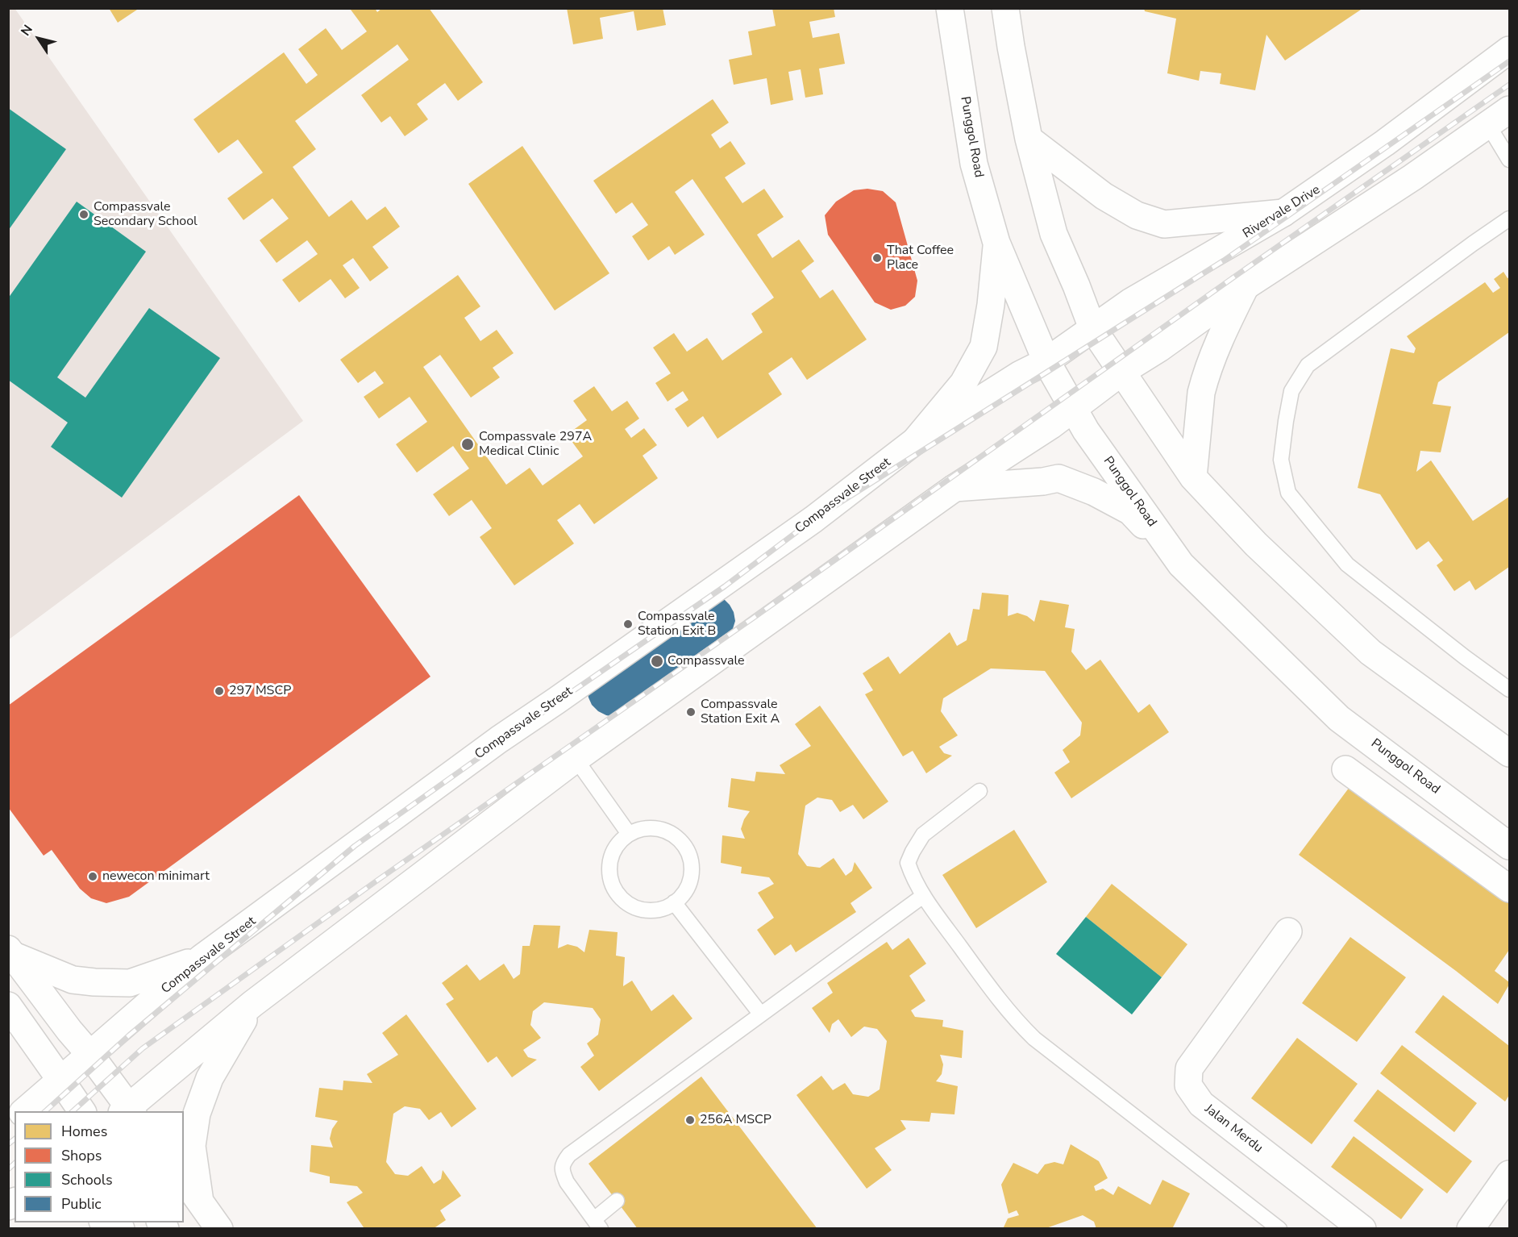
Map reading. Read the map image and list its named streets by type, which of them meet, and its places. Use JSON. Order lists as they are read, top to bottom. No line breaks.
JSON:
{"streets":{"street":["Punggol Road","Rivervale Drive","Compassvale Street","Jalan Merdu"]},"crossings":[["Punggol Road","Rivervale Drive"],["Punggol Road","Compassvale Street"],["Rivervale Drive","Compassvale Street"]],"places":["Compassvale Secondary School","That Coffee Place","Compassvale 297A Medical Clinic","Compassvale Station Exit B","Compassvale","297 MSCP","Compassvale Station Exit A","newecon minimart","256A MSCP"],"legend":["Homes","Shops","Schools","Public"],"north":"top left"}
